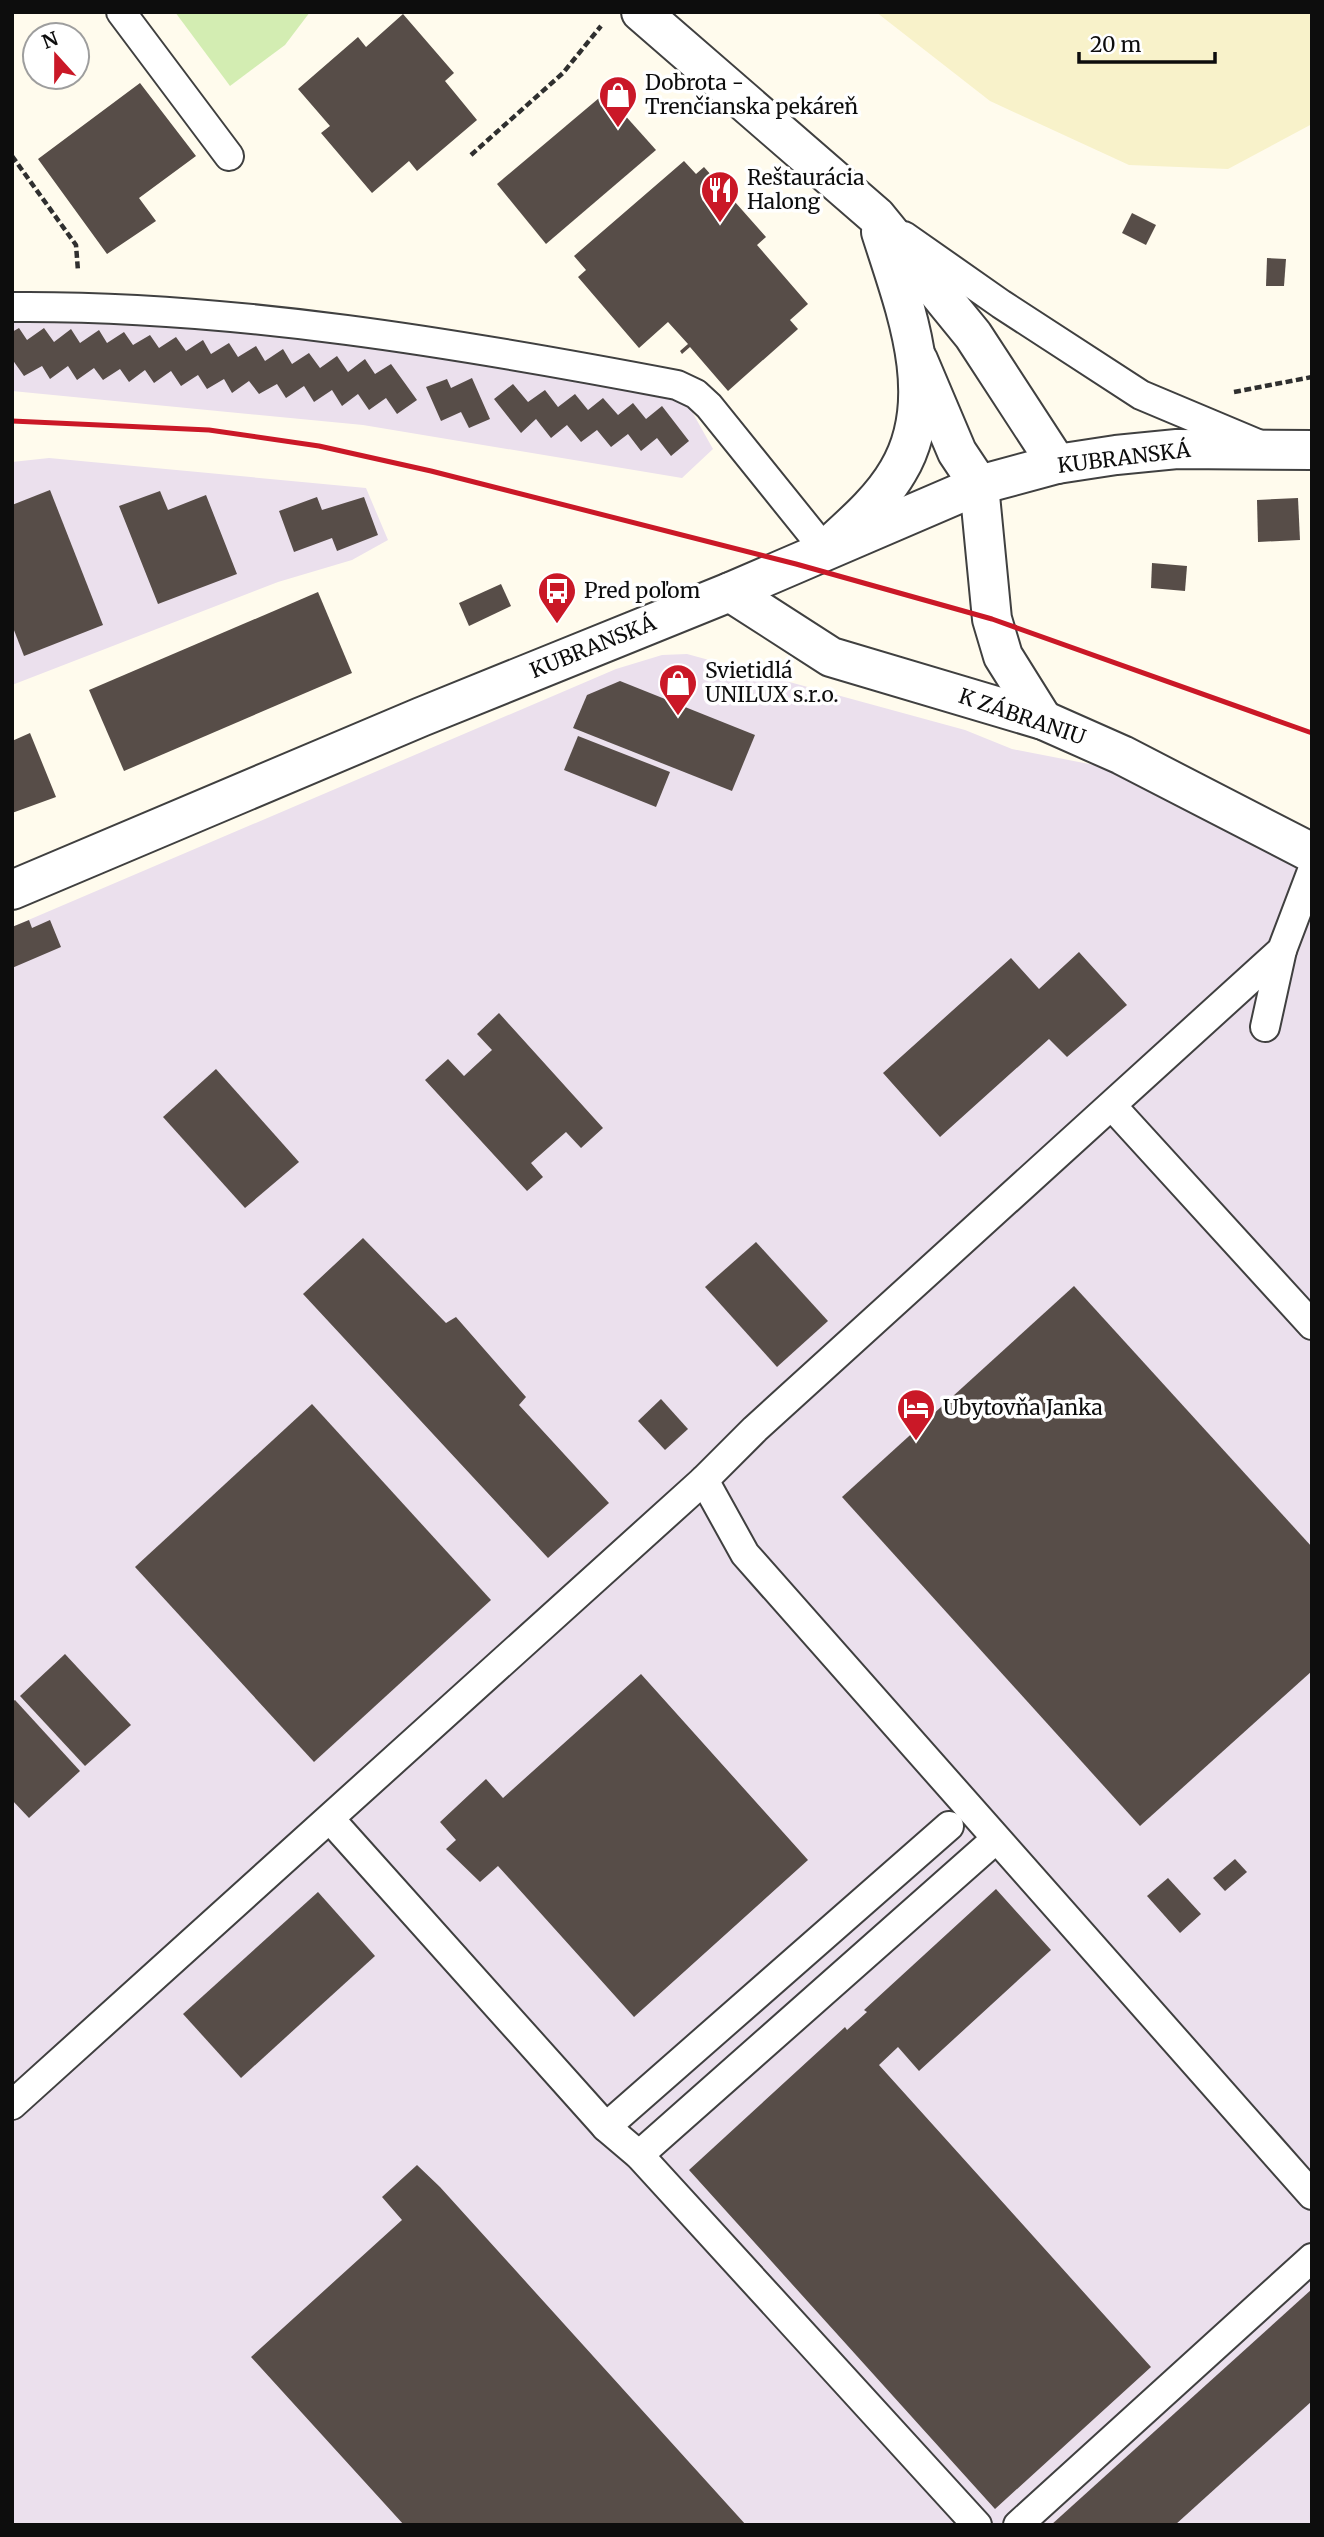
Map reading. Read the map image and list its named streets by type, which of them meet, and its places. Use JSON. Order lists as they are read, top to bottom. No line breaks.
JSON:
{"streets":{"street":["KUBRANSKÁ","K ZÁBRANIU"]},"crossings":[["KUBRANSKÁ","K ZÁBRANIU"]],"places":{"shop":["Dobrota - Trenčianska pekáreň","Svietidlá UNILUX s.r.o."],"restaurant":["Reštaurácia Halong"],"bus stop":["Pred poľom"],"hotel":["Ubytovňa Janka"]},"scale_bar":"20 m","north":"top"}
